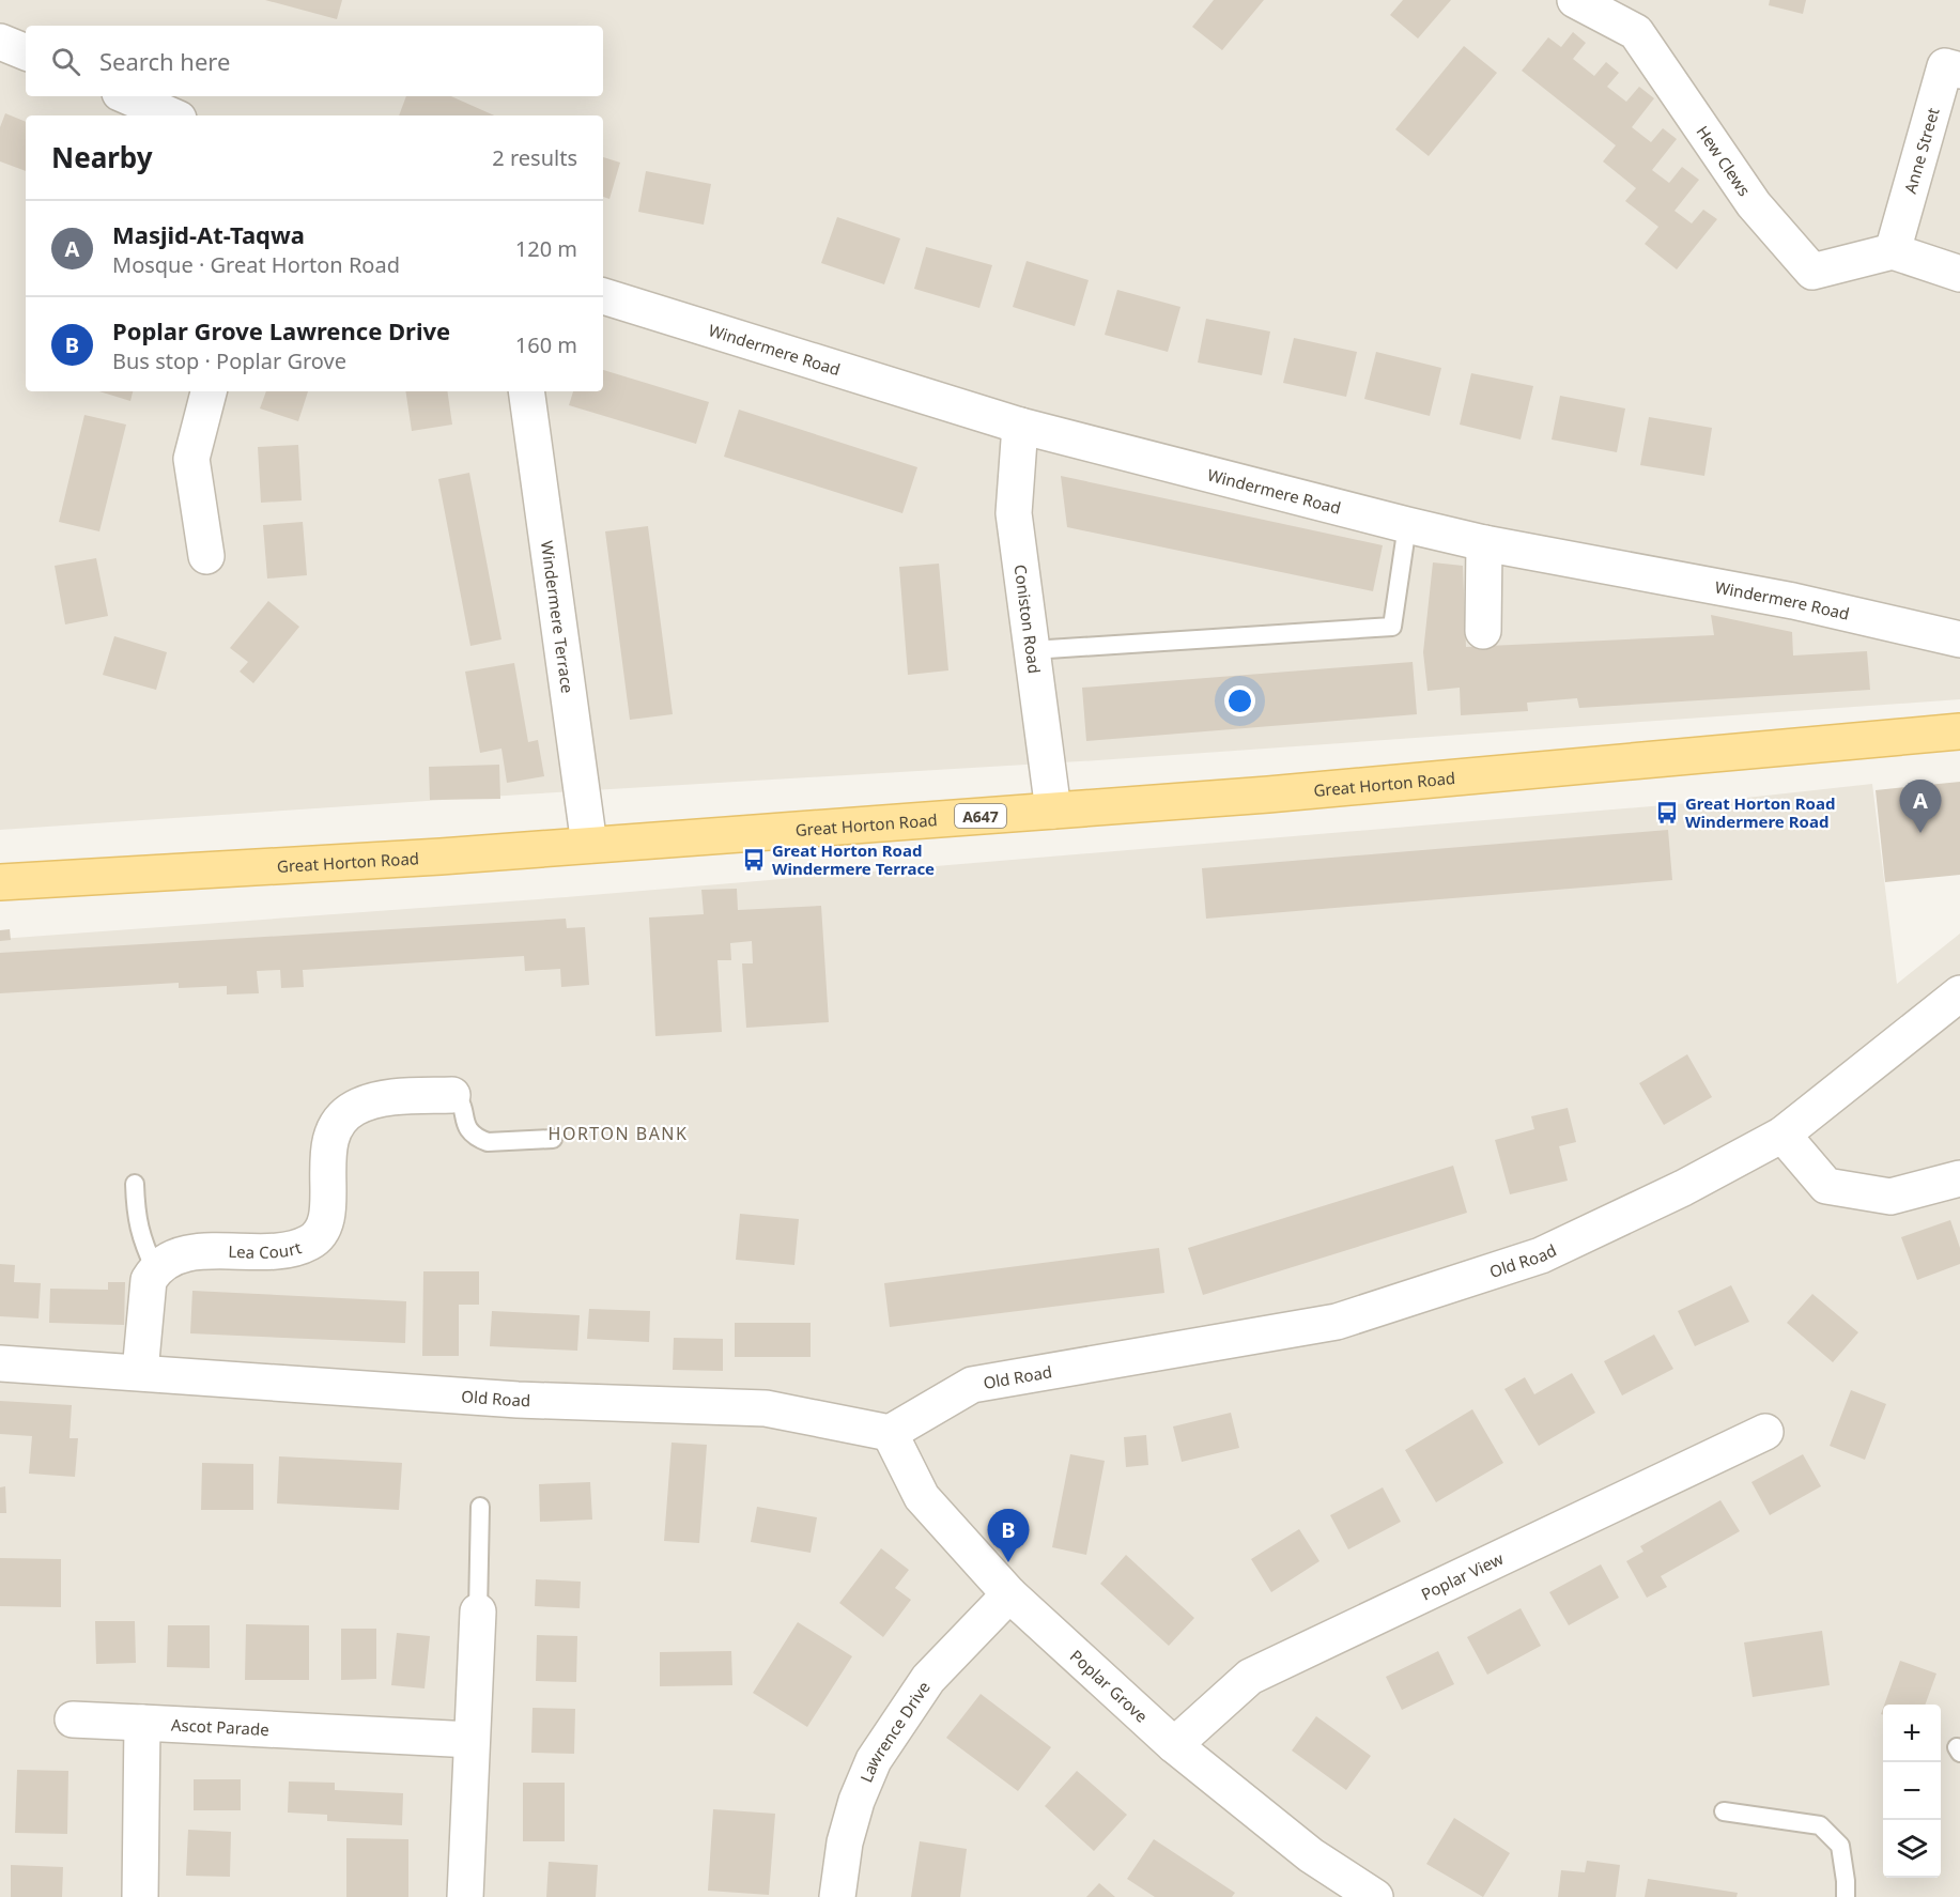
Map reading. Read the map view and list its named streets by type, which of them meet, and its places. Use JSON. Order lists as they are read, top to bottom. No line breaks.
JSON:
{"streets":{"main road":["Great Horton Road","A647"],"street":["Anne Street","Hew Clews","Windermere Road","Windermere Terrace","Coniston Road","Lea Court","Old Road","Poplar View","Poplar Grove","Ascot Parade","Lawrence Drive"]},"crossings":[["Anne Street","Hew Clews"],["Windermere Road","Coniston Road"],["Windermere Terrace","Great Horton Road"],["Coniston Road","Great Horton Road"],["Old Road","Poplar Grove"],["Poplar View","Poplar Grove"],["Poplar Grove","Lawrence Drive"]],"districts":["HORTON BANK"],"places":{"bus stop":["Great Horton Road Windermere Road","Great Horton Road Windermere Terrace"]},"page":{"search":"Search here","heading":["Nearby","2 results"],"list":[{"mark":"A","name":"Masjid-At-Taqwa","note":"Mosque · Great Horton Road","value":"120 m"},{"mark":"B","name":"Poplar Grove Lawrence Drive","note":"Bus stop · Poplar Grove","value":"160 m"}],"pins":["A","B"],"map_buttons":["+","−"]}}
